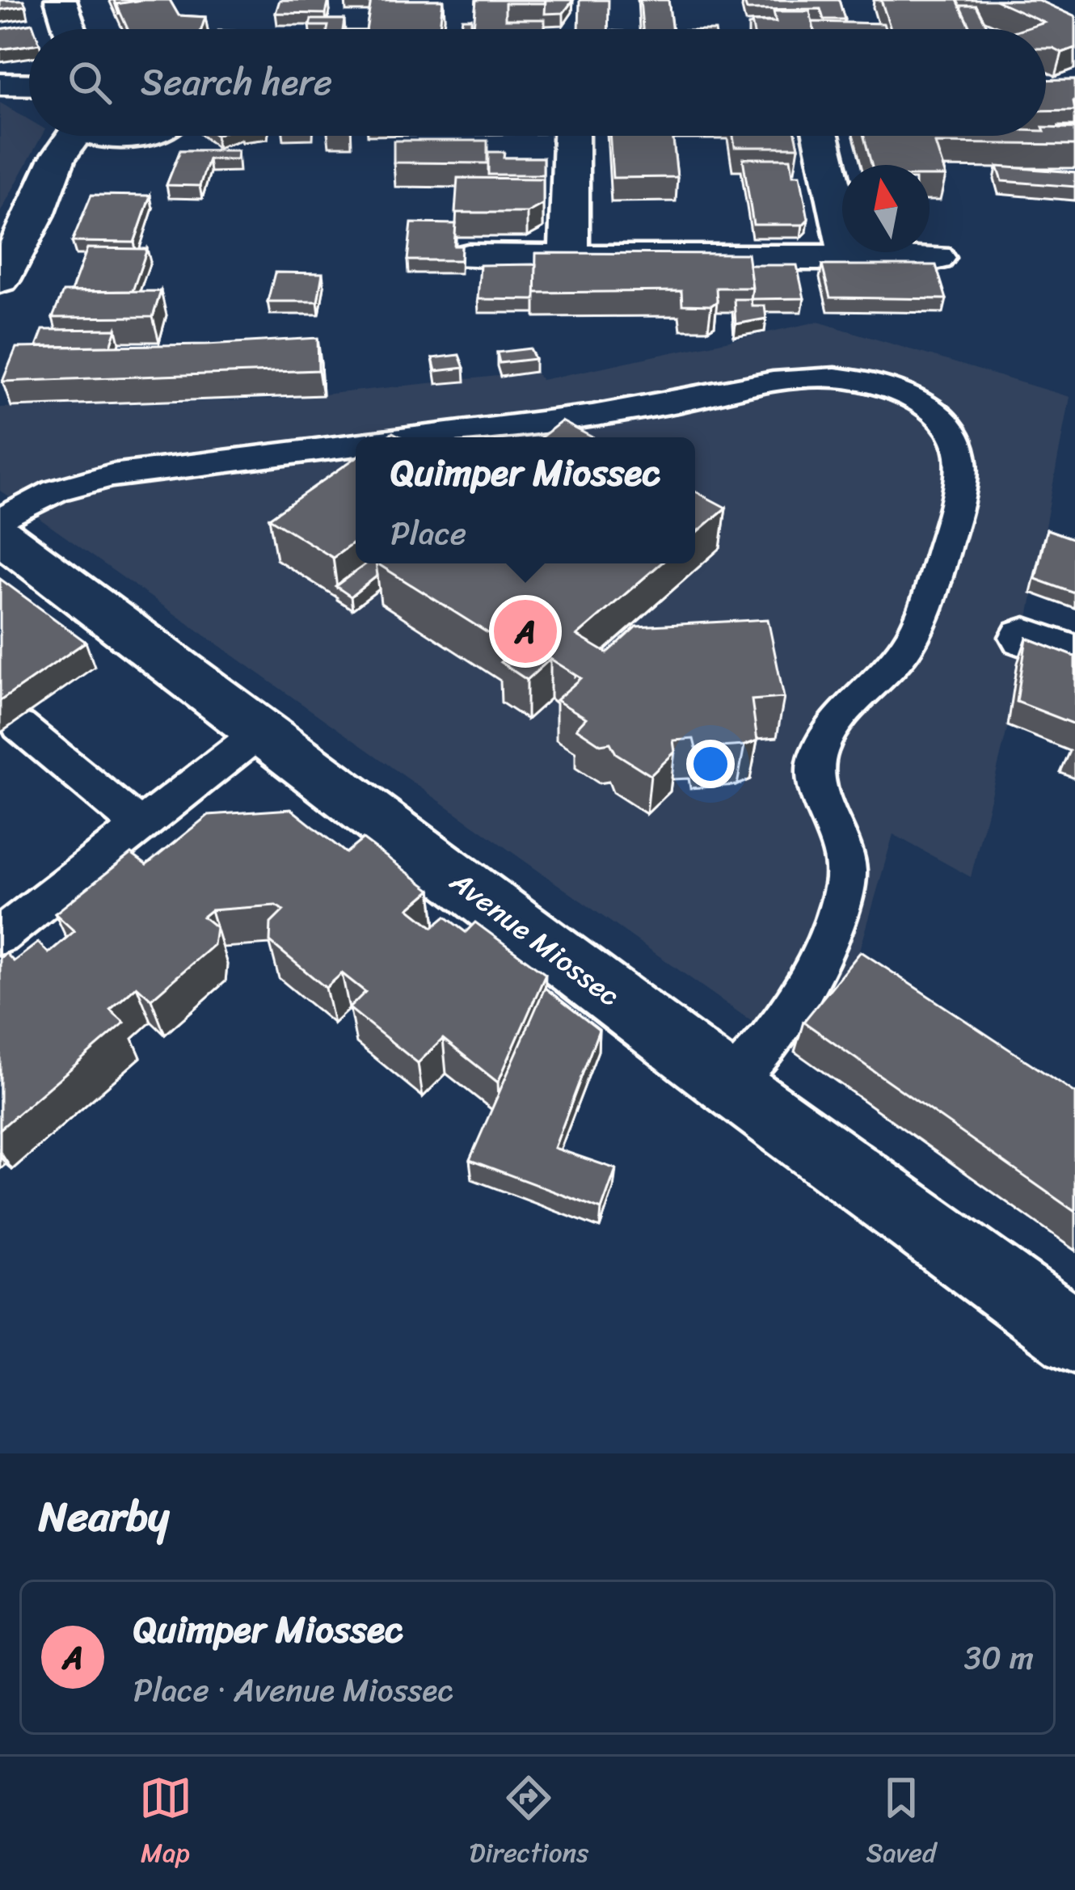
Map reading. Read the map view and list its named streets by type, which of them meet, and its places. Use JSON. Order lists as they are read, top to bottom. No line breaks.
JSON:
{"streets":{"street":["Avenue Miossec"]},"north":"top","page":{"search":"Search here","popup":["Quimper Miossec","Place"],"pins":"A","heading":"Nearby","list":[{"mark":"A","name":"Quimper Miossec","note":"Place · Avenue Miossec","value":"30 m"}],"nav":["Map","Directions","Saved"]}}
